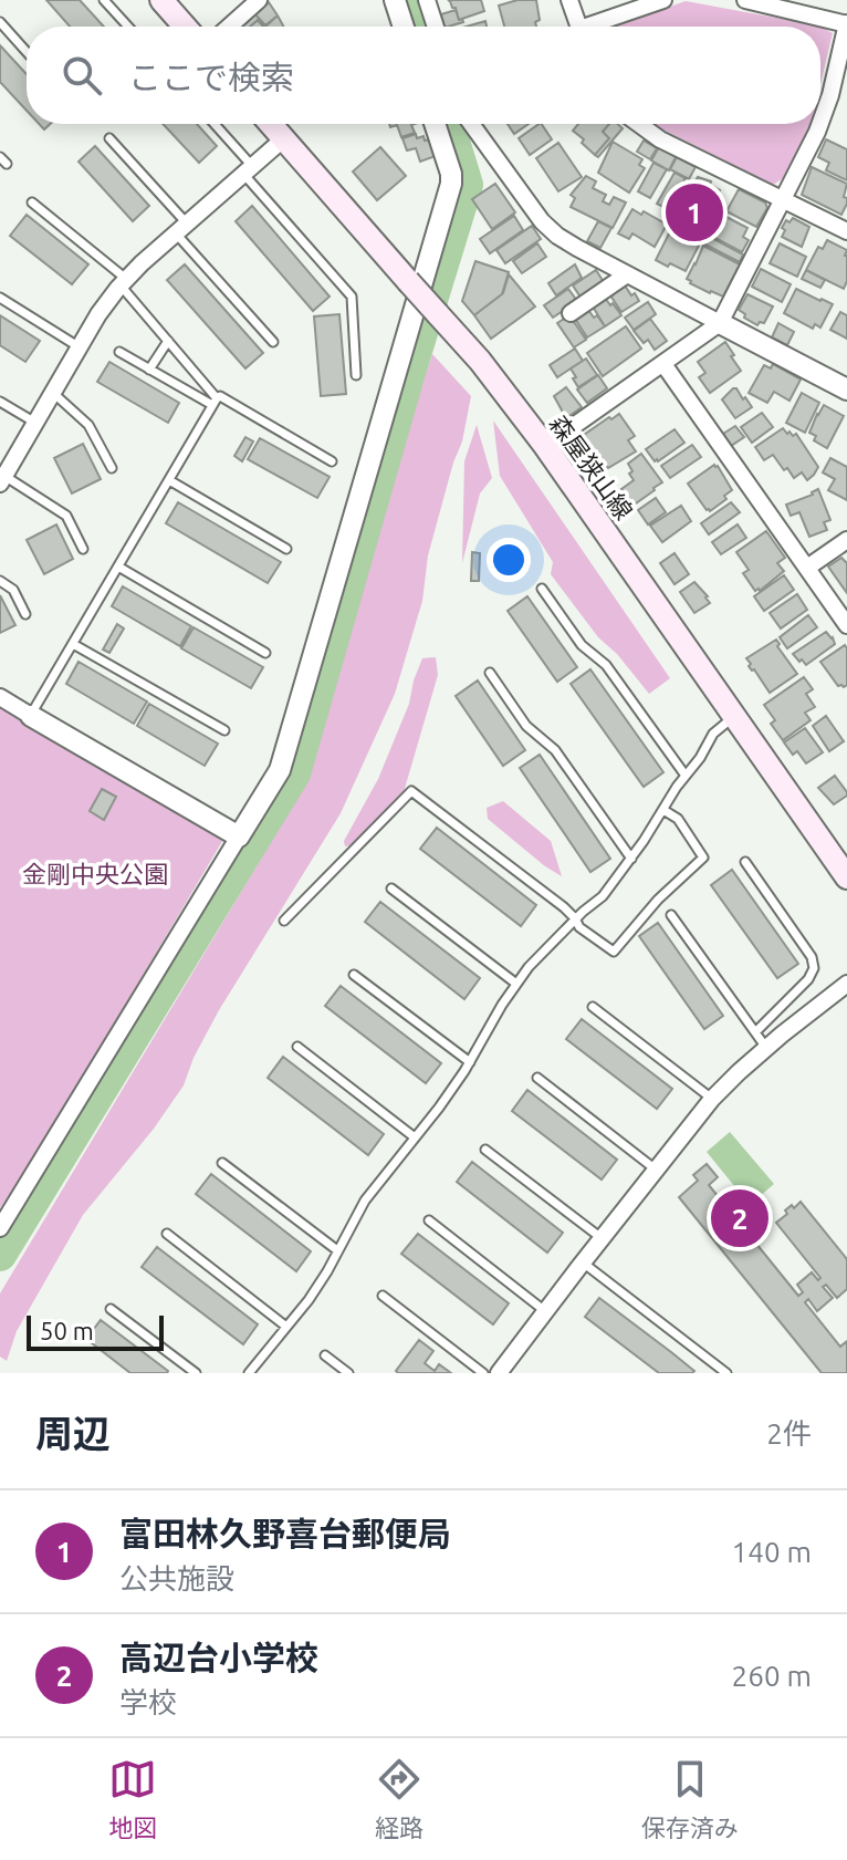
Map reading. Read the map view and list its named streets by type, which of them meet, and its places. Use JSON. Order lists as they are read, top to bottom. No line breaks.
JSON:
{"streets":{"main road":["森屋狭山線"]},"parks":["金剛中央公園"],"scale_bar":"50 m","page":{"search":"ここで検索","pins":["1","2"],"scale":"50 m","heading":["周辺","2件"],"list":[{"mark":"1","name":"富田林久野喜台郵便局","note":"公共施設","value":"140 m"},{"mark":"2","name":"高辺台小学校","note":"学校","value":"260 m"}],"nav":["地図","経路","保存済み"]}}
